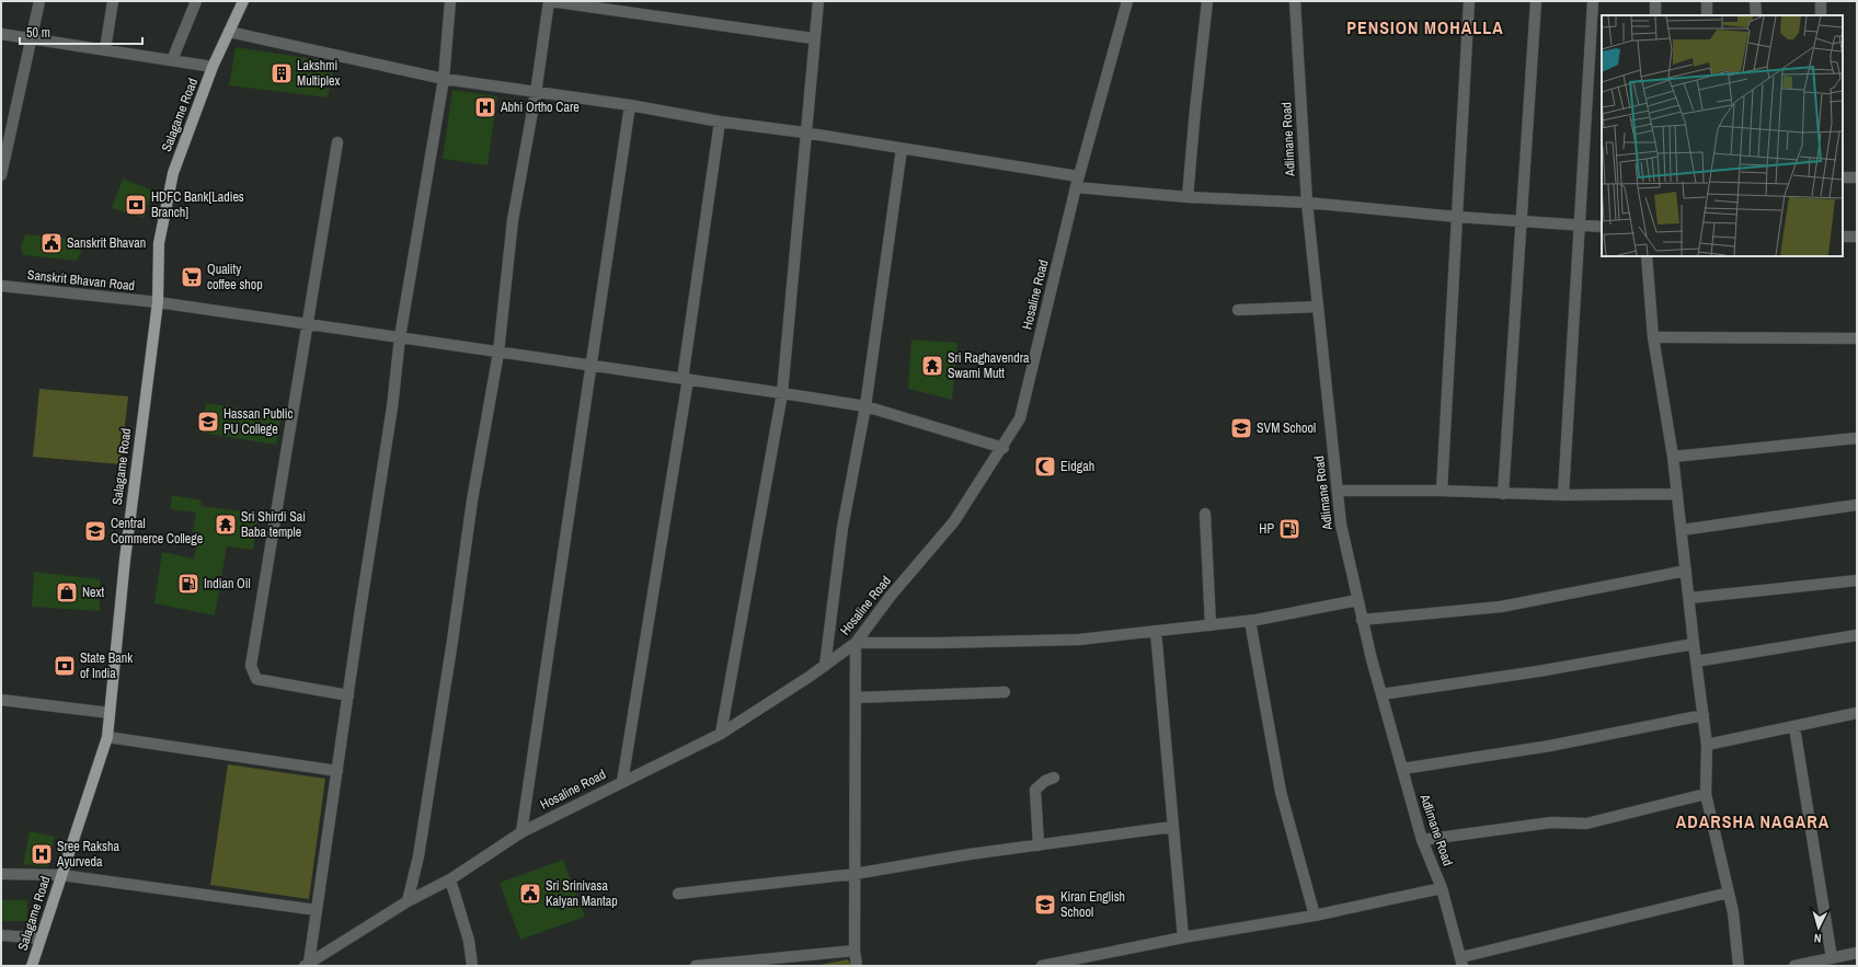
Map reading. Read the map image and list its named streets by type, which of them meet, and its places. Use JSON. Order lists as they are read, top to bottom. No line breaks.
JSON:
{"streets":{"main road":["Salagame Road"],"street":["Adlimane Road","Sanskrit Bhavan Road","Hosaline Road"]},"crossings":[["Salagame Road","Sanskrit Bhavan Road"],["Sanskrit Bhavan Road","Hosaline Road"]],"districts":["PENSION MOHALLA","ADARSHA NAGARA"],"places":{"building":["Lakshmi Multiplex"],"hospital":["Abhi Ortho Care","Sree Raksha Ayurveda"],"bank":["HDFC Bank[Ladies Branch]","State Bank of India"],"public building":["Sanskrit Bhavan","Sri Srinivasa Kalyan Mantap"],"supermarket":["Quality coffee shop"],"temple":["Sri Raghavendra Swami Mutt","Sri Shirdi Sai Baba temple"],"school or university":["Hassan Public PU College","SVM School","Central Commerce College","Kiran English School"],"mosque":["Eidgah"],"fuel station":["HP","Indian Oil"],"shop":["Next"]},"scale_bar":"50 m","north":"bottom"}
